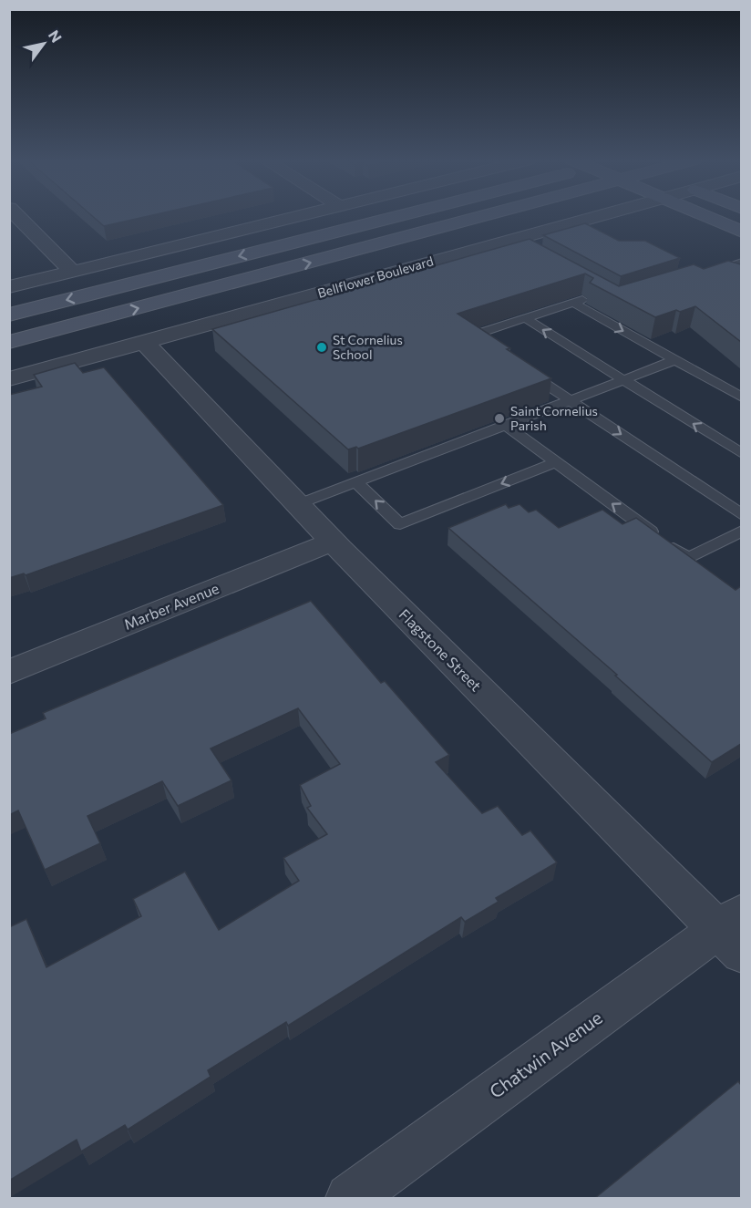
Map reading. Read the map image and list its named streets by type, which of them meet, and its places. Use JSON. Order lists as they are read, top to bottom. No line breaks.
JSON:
{"streets":{"main road":["Bellflower Boulevard"],"street":["Marber Avenue","Flagstone Street","Chatwin Avenue"]},"crossings":[["Bellflower Boulevard","Flagstone Street"],["Marber Avenue","Flagstone Street"],["Flagstone Street","Chatwin Avenue"]],"places":["St Cornelius School","Saint Cornelius Parish"],"north":"top right"}
